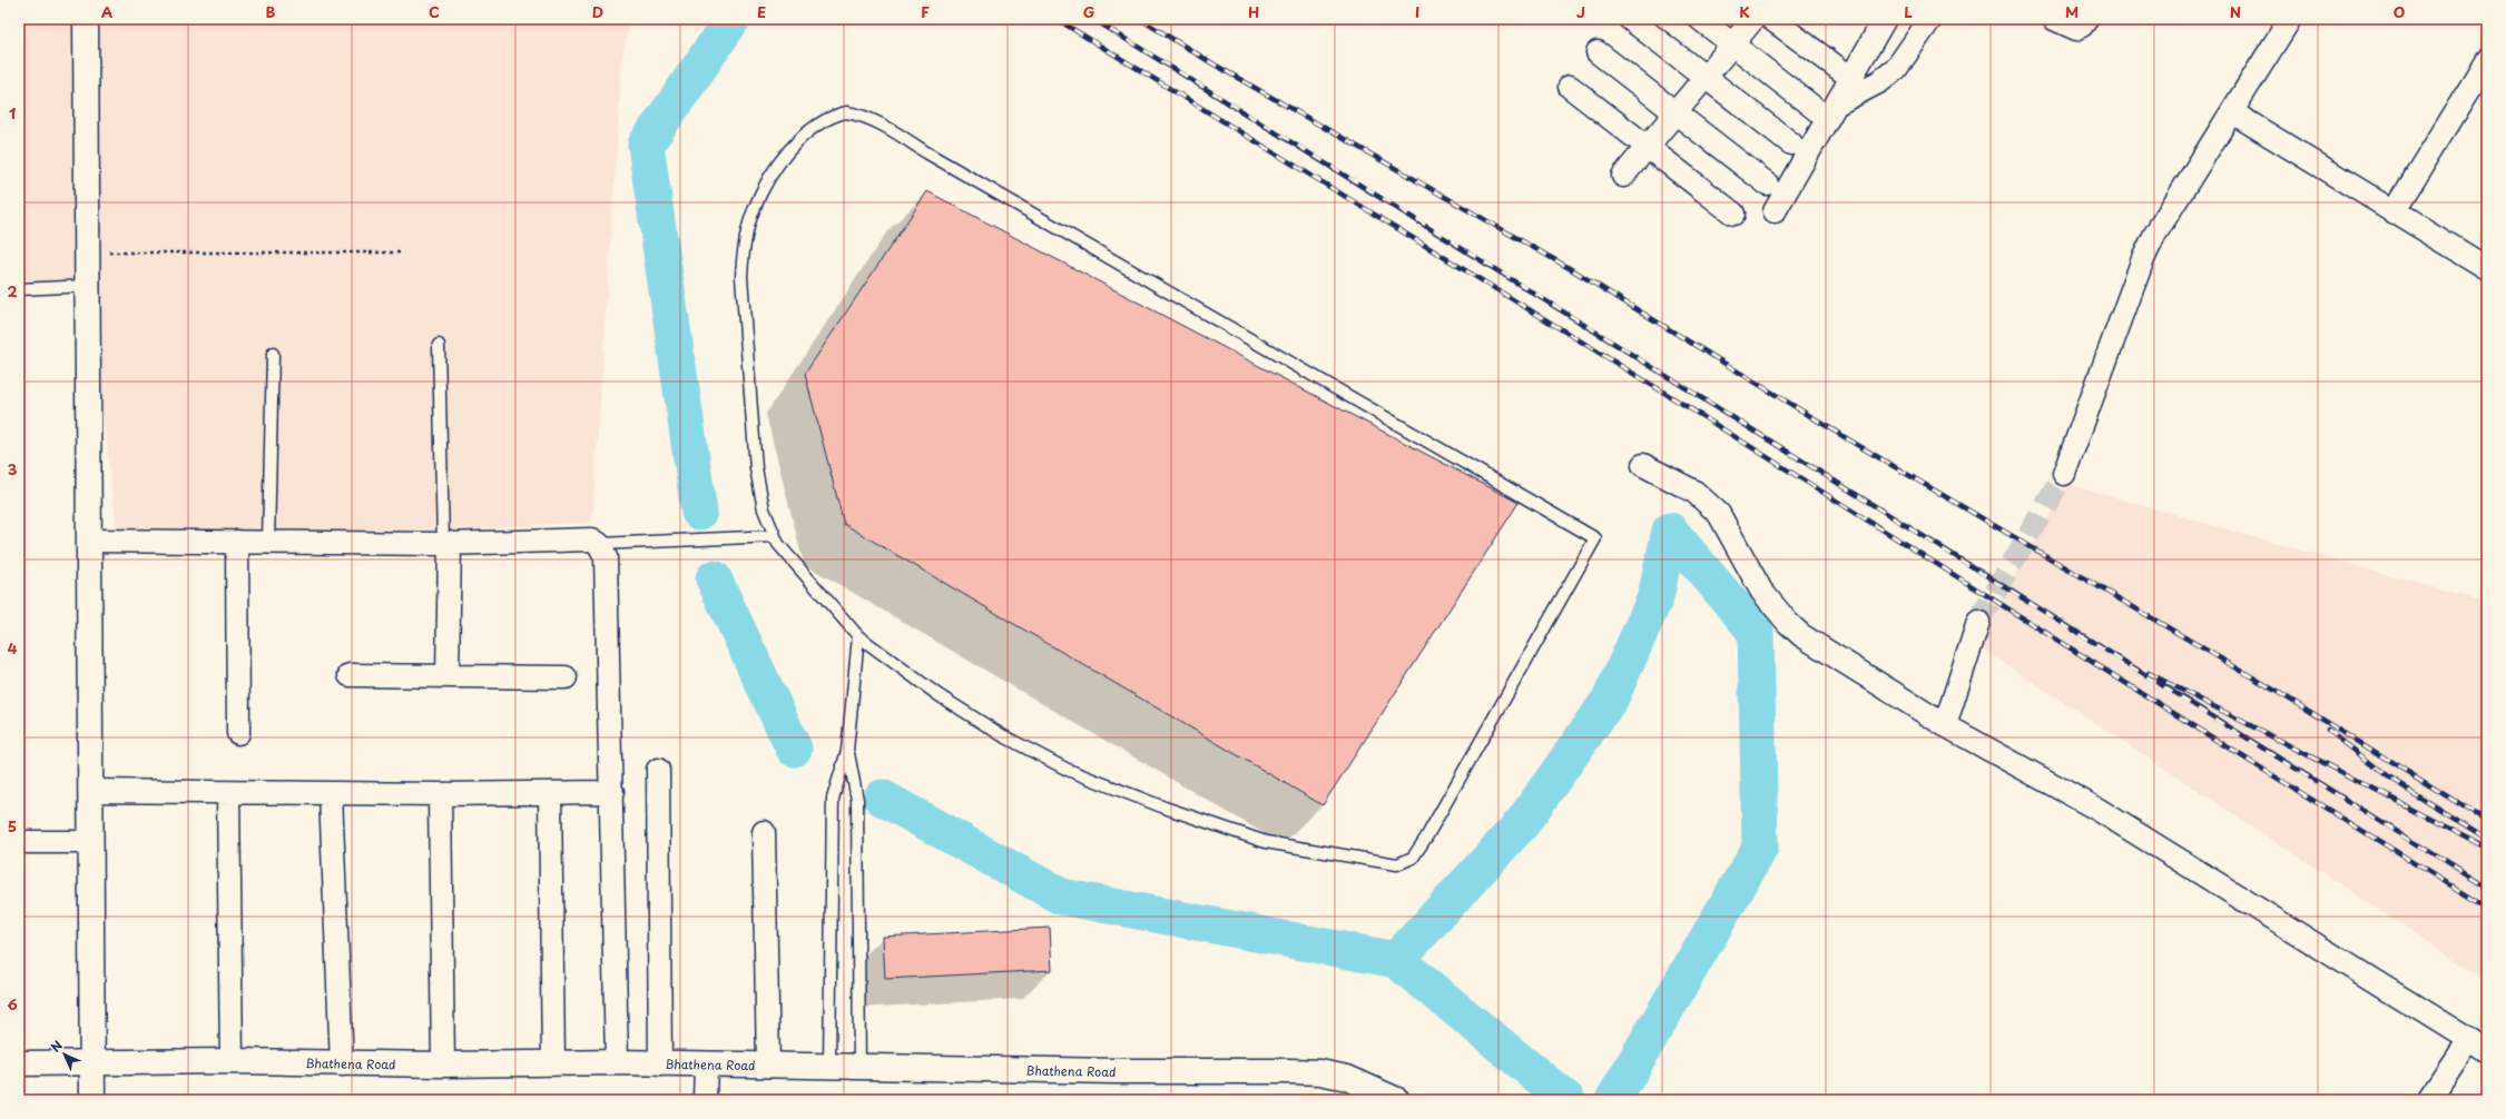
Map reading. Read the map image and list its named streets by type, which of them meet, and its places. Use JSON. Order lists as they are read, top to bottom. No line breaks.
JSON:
{"streets":{"street":["Bhathena Road"]},"north":"top left","grid":{"columns":["A","B","C","D","E","F","G","H","I","J","K","L","M","N","O"],"rows":["1","2","3","4","5","6"]}}
